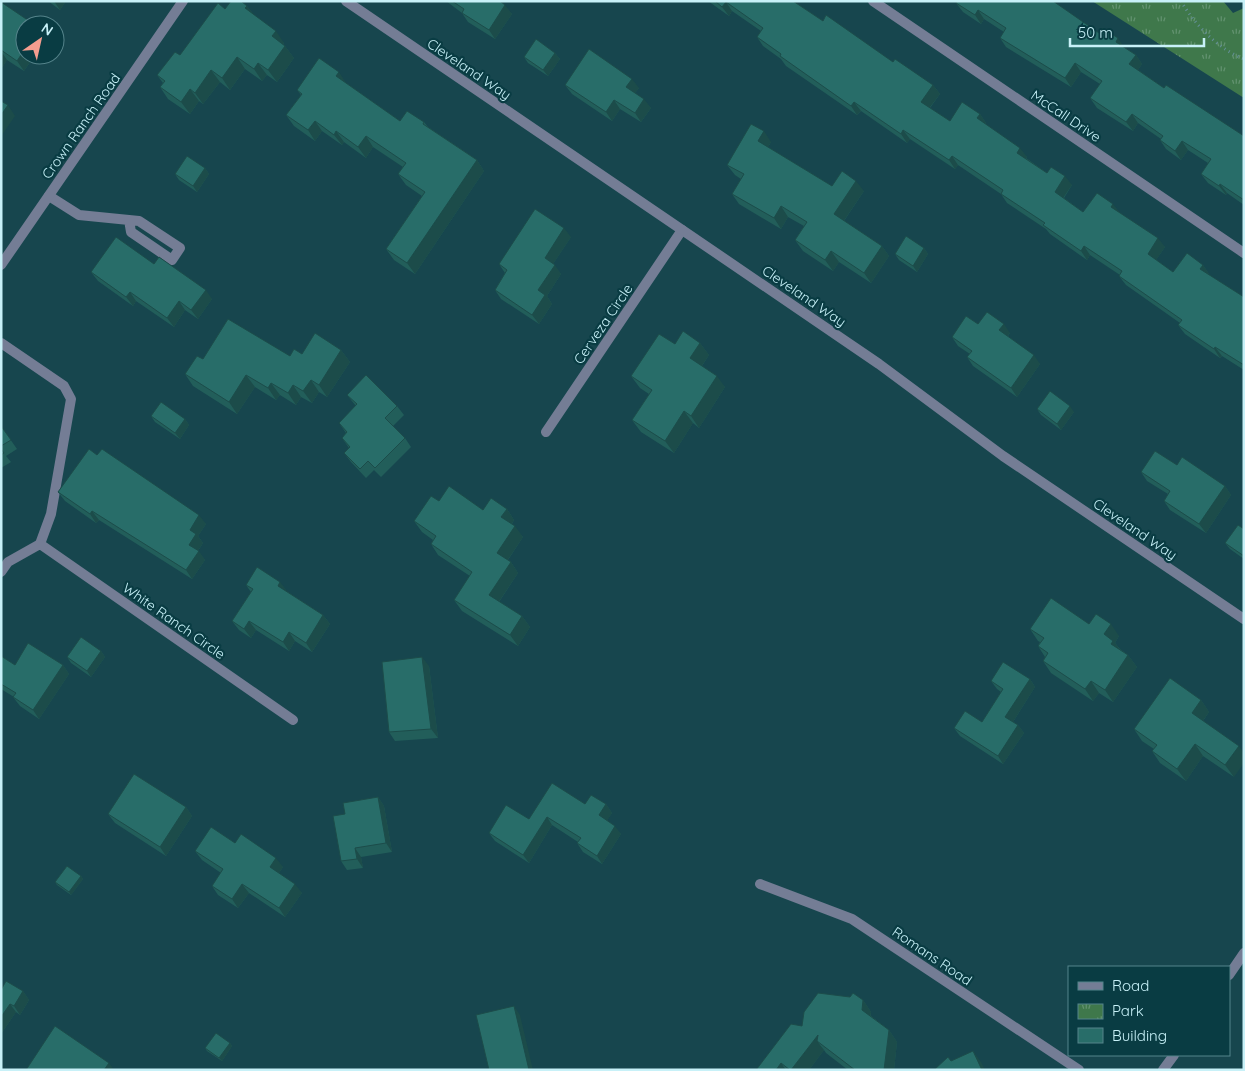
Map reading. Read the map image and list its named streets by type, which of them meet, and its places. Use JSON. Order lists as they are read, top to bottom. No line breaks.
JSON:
{"streets":{"street":["Cleveland Way","McCall Drive","Crown Ranch Road","Cerveza Circle","White Ranch Circle","Romans Road"]},"crossings":[["Cleveland Way","Cerveza Circle"]],"legend":["Road","Park","Building"],"scale_bar":"50 m","north":"top right"}
